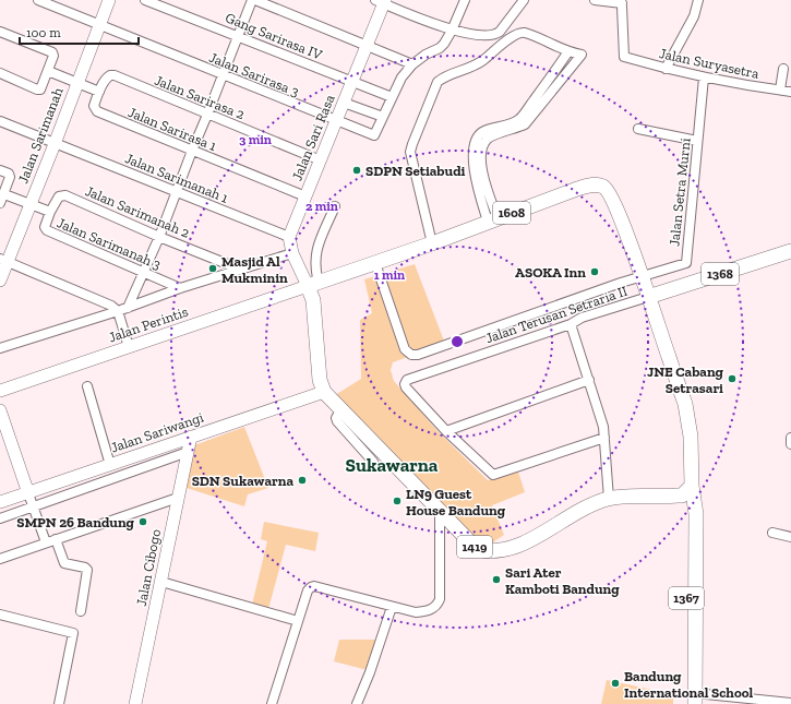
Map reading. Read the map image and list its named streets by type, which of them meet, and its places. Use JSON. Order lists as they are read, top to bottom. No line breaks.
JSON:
{"streets":{"main road":["1608","1368","1419","1367"],"street":["Gang Sarirasa IV","Jalan Suryasetra","Jalan Sarirasa 3","Jalan Sarirasa 2","Jalan Sarirasa 1","Jalan Sarimanah","Jalan Sari Rasa","Jalan Sarimanah 1","Jalan Setra Murni","Jalan Sarimanah 2","Jalan Sarimanah 3","Jalan Terusan Setraria II","Jalan Perintis","Jalan Sariwangi","Jalan Cibogo"]},"crossings":[["Gang Sarirasa IV","Jalan Sari Rasa"],["Jalan Suryasetra","Jalan Setra Murni"],["Jalan Sarirasa 3","Jalan Sarimanah"],["Jalan Sarirasa 3","Jalan Sari Rasa"],["Jalan Sarirasa 2","Jalan Sarirasa 1"],["Jalan Sarirasa 2","Jalan Sari Rasa"],["Jalan Sarirasa 1","Jalan Sari Rasa"],["Jalan Sarimanah","Jalan Sarimanah 1"],["Jalan Sari Rasa","Jalan Sarimanah 1"],["Jalan Setra Murni","1608"],["Jalan Sarimanah 2","Jalan Sarimanah 3"],["1608","1368"],["1608","Jalan Terusan Setraria II"],["1608","Jalan Perintis"],["1608","1419"],["1608","1367"],["1368","Jalan Terusan Setraria II"],["1368","1367"],["Jalan Terusan Setraria II","1367"],["Jalan Perintis","1419"],["Jalan Sariwangi","1419"],["Jalan Sariwangi","Jalan Cibogo"],["1419","1367"]],"districts":["Sukawarna"],"places":["SDPN Setiabudi","Masjid Al Mukminin","ASOKA Inn","JNE Cabang Setrasari","SDN Sukawarna","LN9 Guest House Bandung","SMPN 26 Bandung","Sari Ater Kamboti Bandung","Bandung International School"],"scale_bar":"100 m","rings":["3 min","2 min","1 min"]}
